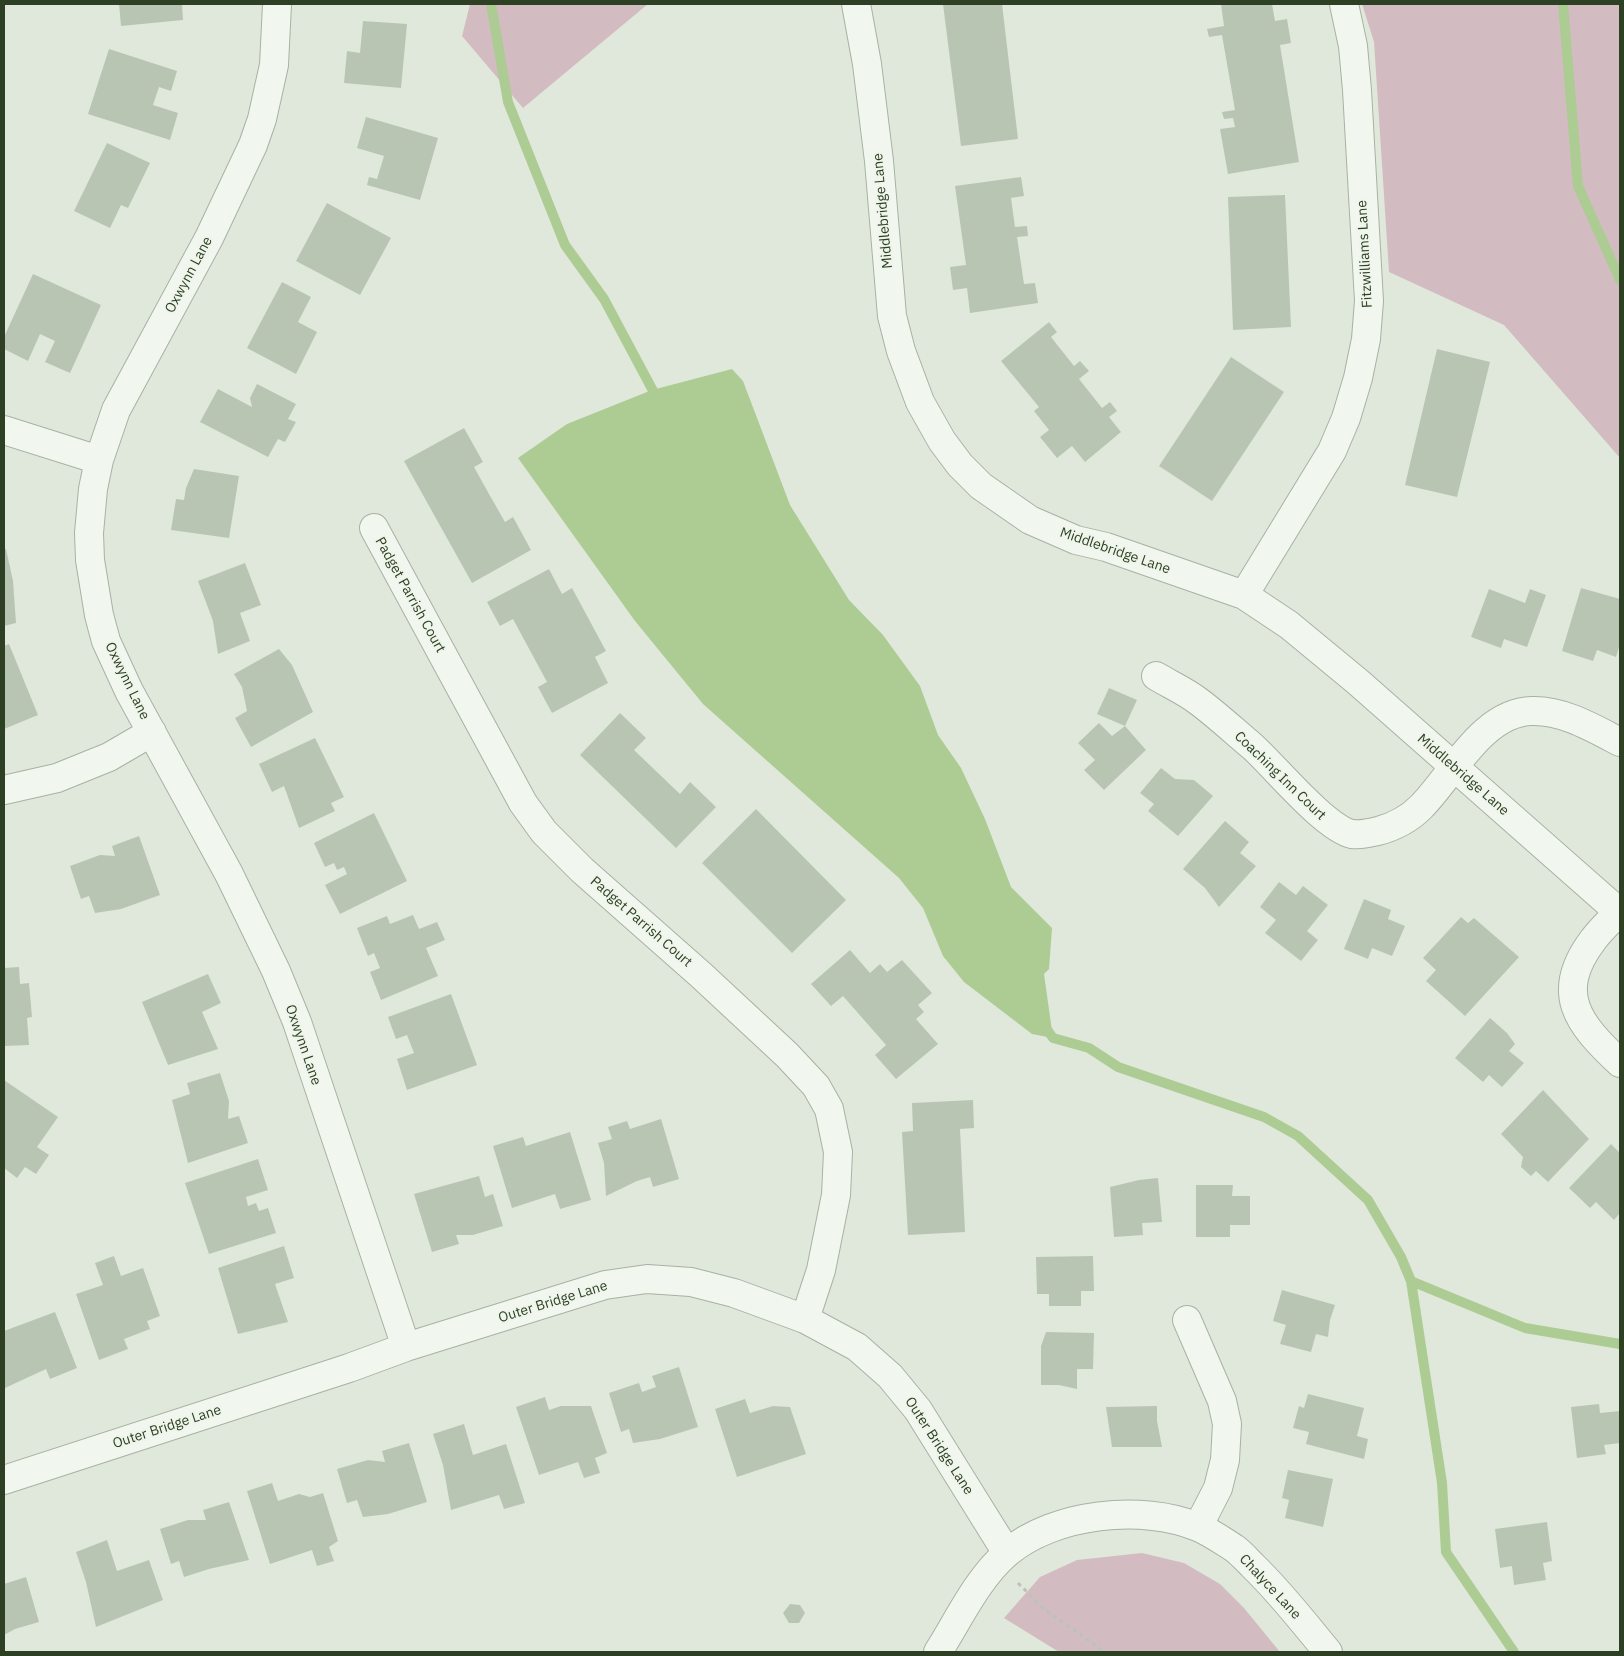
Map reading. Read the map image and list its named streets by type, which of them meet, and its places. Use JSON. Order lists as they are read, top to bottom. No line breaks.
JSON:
{"streets":{"street":["Middlebridge Lane","Fitzwilliams Lane","Oxwynn Lane","Padget Parrish Court","Coaching Inn Court","Outer Bridge Lane","Chalyce Lane"]},"crossings":[["Middlebridge Lane","Fitzwilliams Lane"],["Middlebridge Lane","Coaching Inn Court"],["Oxwynn Lane","Outer Bridge Lane"],["Padget Parrish Court","Outer Bridge Lane"],["Outer Bridge Lane","Chalyce Lane"]]}
